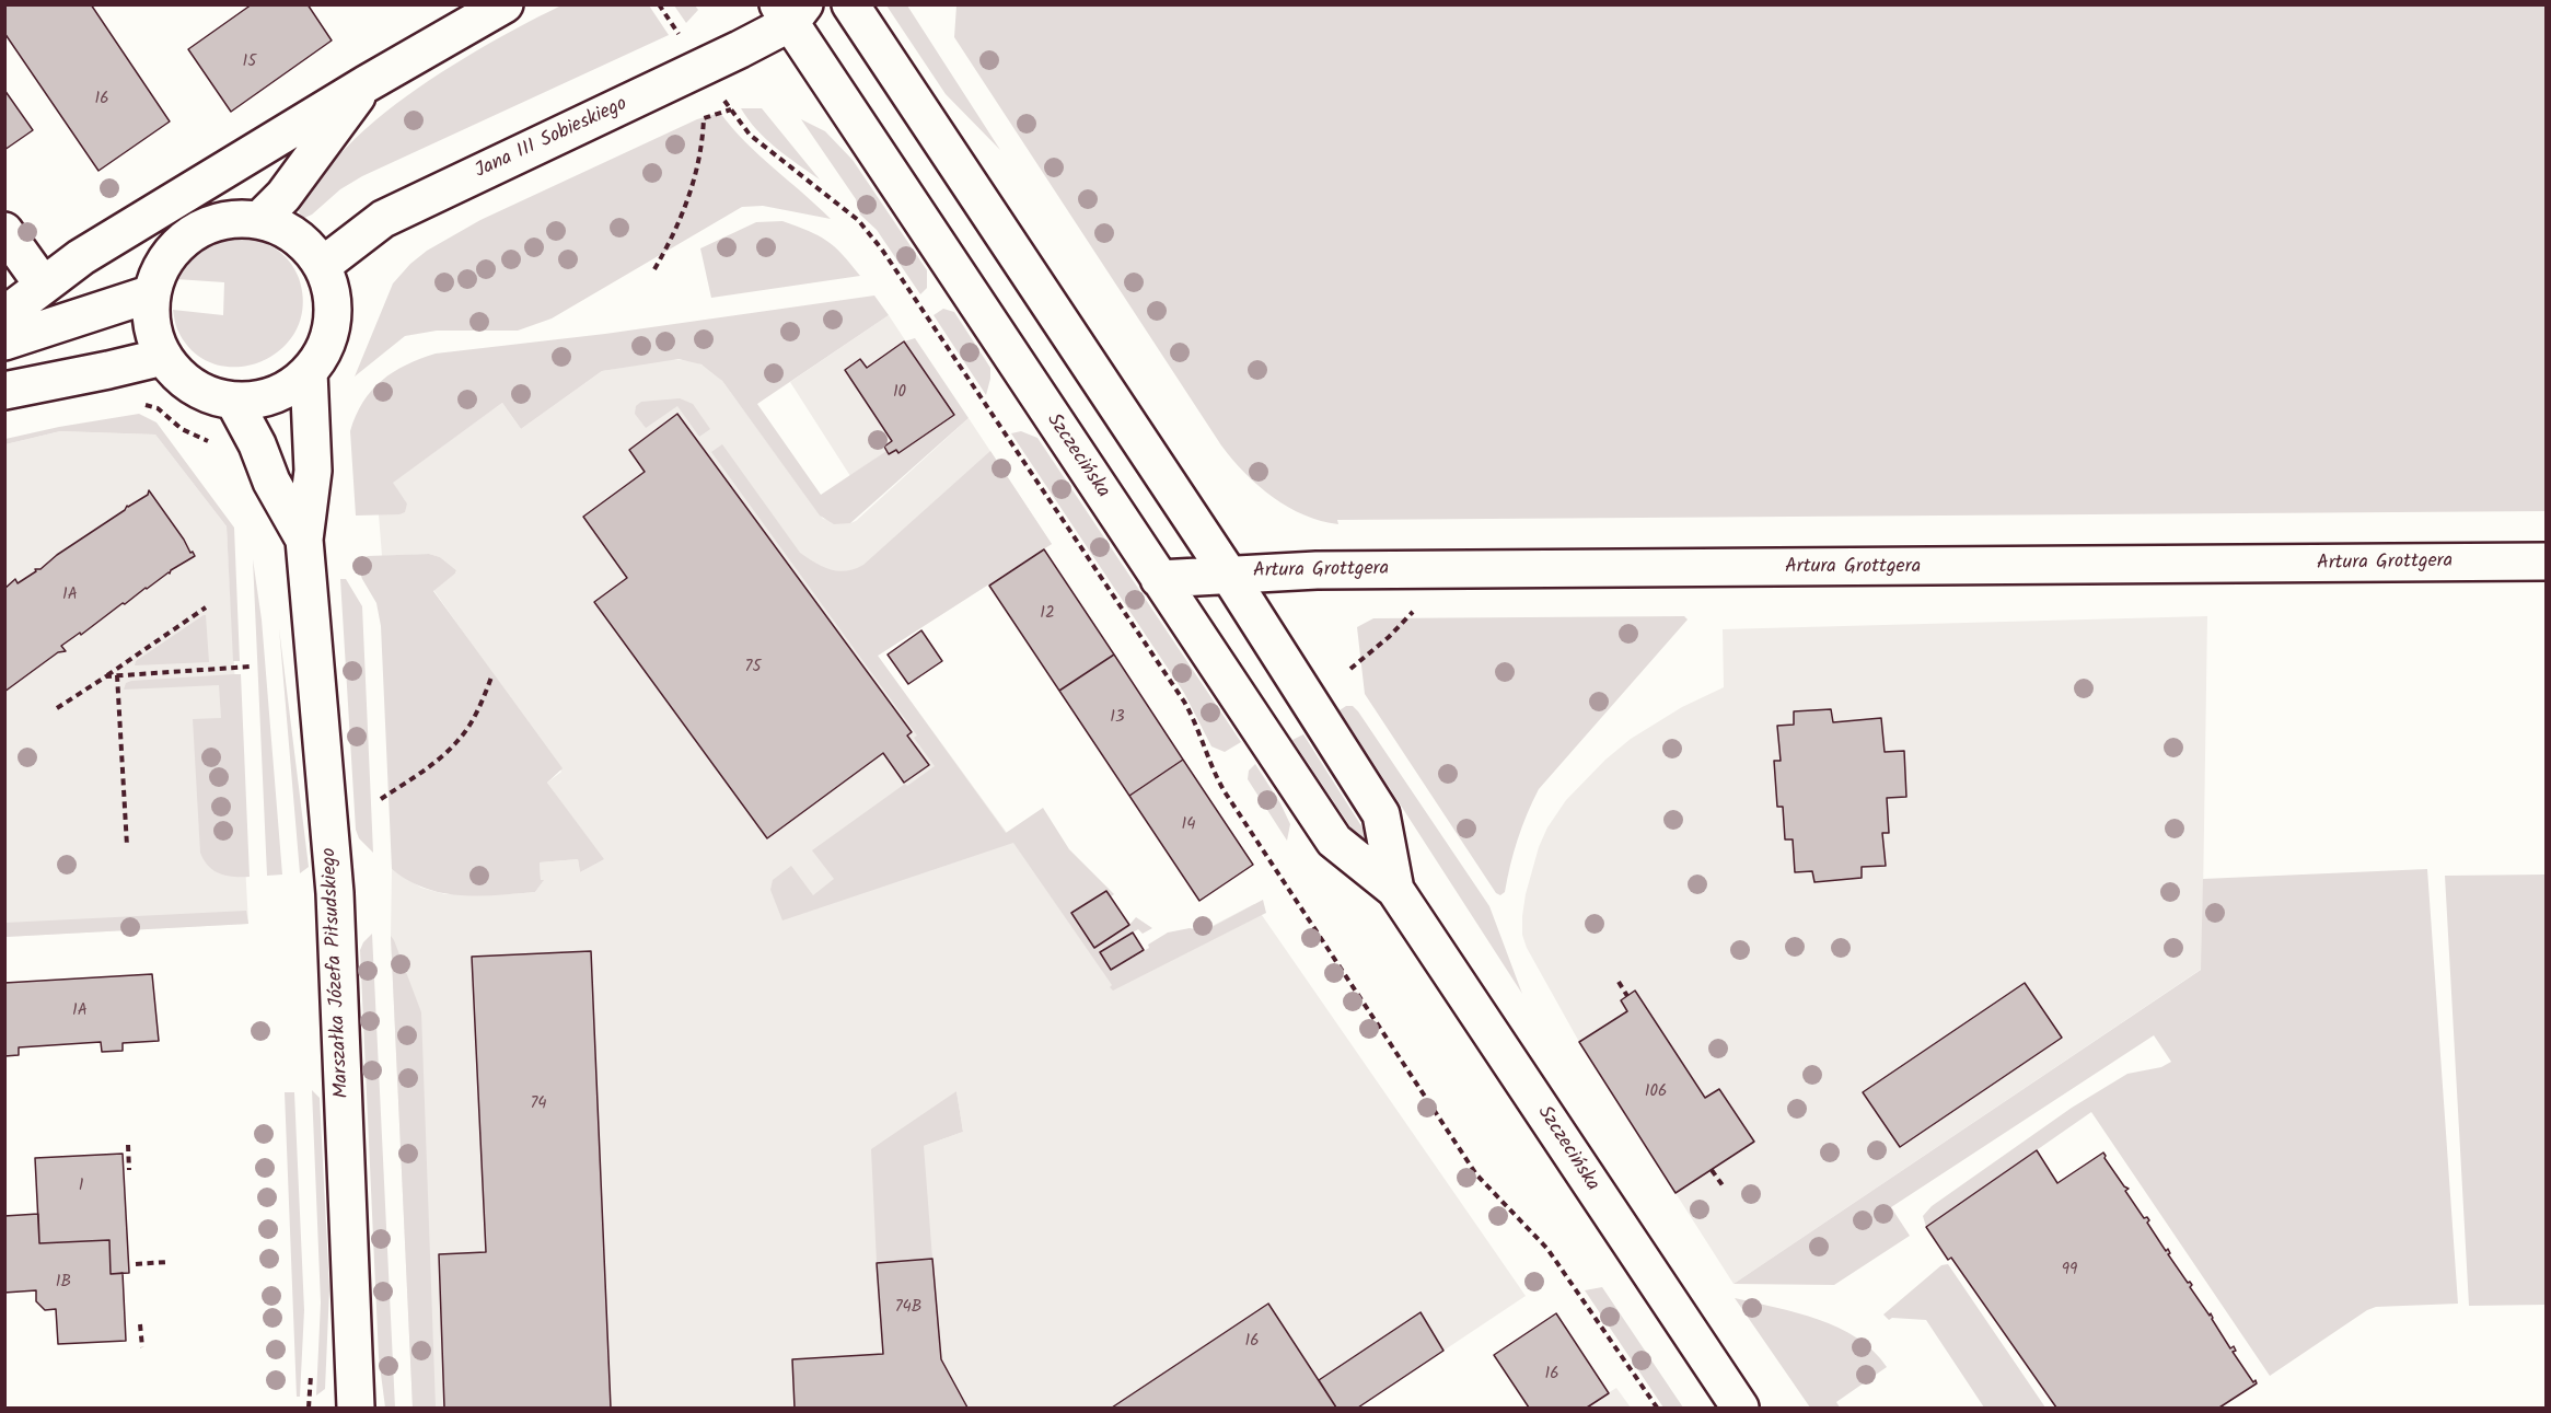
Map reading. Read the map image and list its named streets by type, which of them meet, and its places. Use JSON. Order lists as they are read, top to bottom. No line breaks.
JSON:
{"streets":{"street":["Jana III Sobieskiego","Szczecińska","Artura Grottgera","Marszałka Józefa Piłsudskiego"]},"crossings":[["Jana III Sobieskiego","Szczecińska"],["Jana III Sobieskiego","Marszałka Józefa Piłsudskiego"],["Szczecińska","Artura Grottgera"]],"house_numbers":["15","16","10","1A","12","75","13","14","1A","106","74","1","99","1B","74B","16","16"]}
